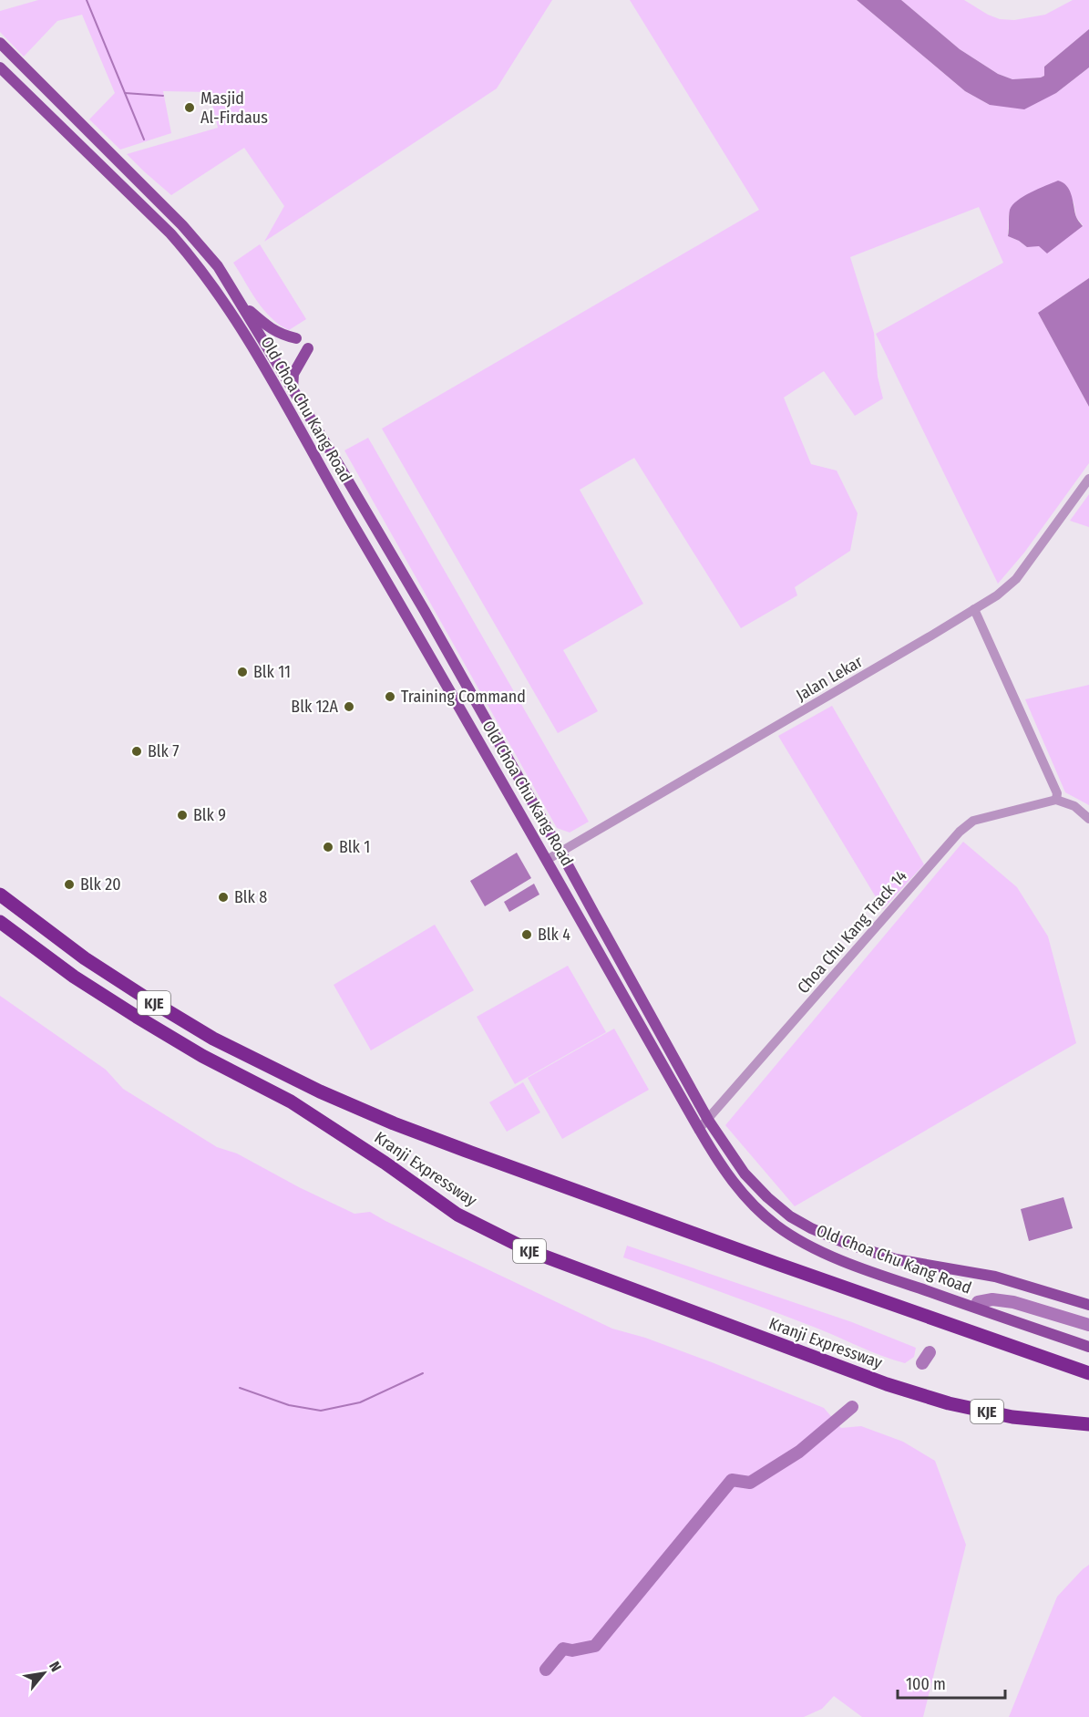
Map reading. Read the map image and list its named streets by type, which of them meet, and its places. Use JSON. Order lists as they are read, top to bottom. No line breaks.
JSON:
{"streets":{"highway":["KJE","Kranji Expressway"],"main road":["Old Choa Chu Kang Road"],"street":["Jalan Lekar","Choa Chu Kang Track 14"]},"crossings":[["Old Choa Chu Kang Road","Jalan Lekar"],["Old Choa Chu Kang Road","Choa Chu Kang Track 14"]],"places":["Masjid Al-Firdaus","Blk 11","Training Command","Blk 12A","Blk 7","Blk 9","Blk 1","Blk 20","Blk 8","Blk 4"],"scale_bar":"100 m","north":"top right"}
